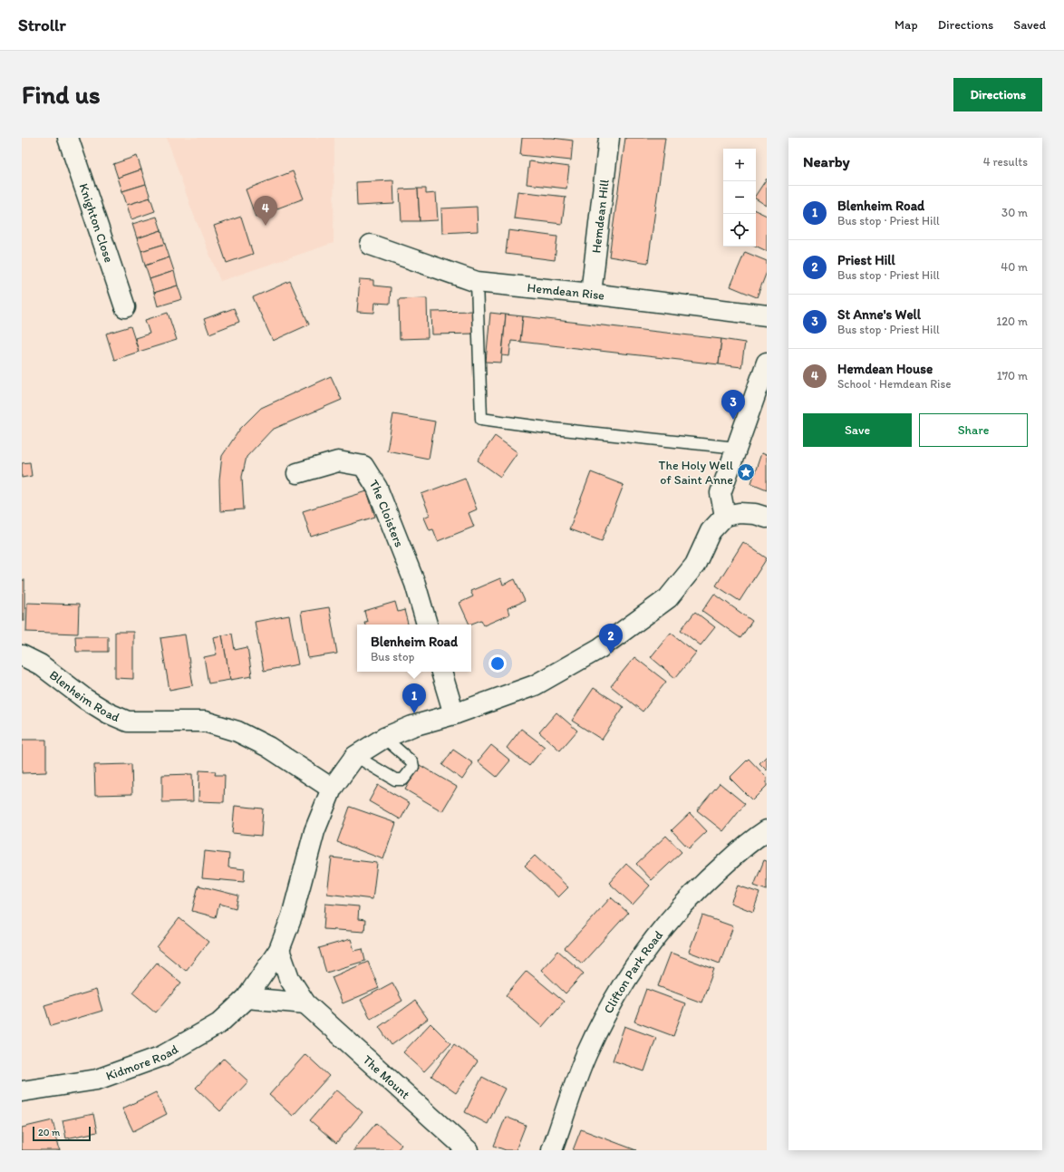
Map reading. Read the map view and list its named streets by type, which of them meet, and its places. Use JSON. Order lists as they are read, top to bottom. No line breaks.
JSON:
{"streets":{"street":["Hemdean Hill","Knighton Close","Hemdean Rise","The Cloisters","Blenheim Road","Clifton Park Road","Kidmore Road","The Mount"]},"crossings":[["Hemdean Hill","Hemdean Rise"]],"places":{"place":["The Holy Well of Saint Anne"]},"scale_bar":"20 m","page":{"header":"Strollr","nav":["Map","Directions","Saved"],"buttons":["Directions",["Save","Share"]],"title":"Find us","heading":["Nearby","4 results"],"map_buttons":["+","−"],"list":[{"mark":"1","name":"Blenheim Road","note":"Bus stop · Priest Hill","value":"30 m"},{"mark":"2","name":"Priest Hill","note":"Bus stop · Priest Hill","value":"40 m"},{"mark":"3","name":"St Anne's Well","note":"Bus stop · Priest Hill","value":"120 m"},{"mark":"4","name":"Hemdean House","note":"School · Hemdean Rise","value":"170 m"}],"pins":["4","3","2","1"],"popup":["Blenheim Road","Bus stop"],"scale":"20 m"}}
